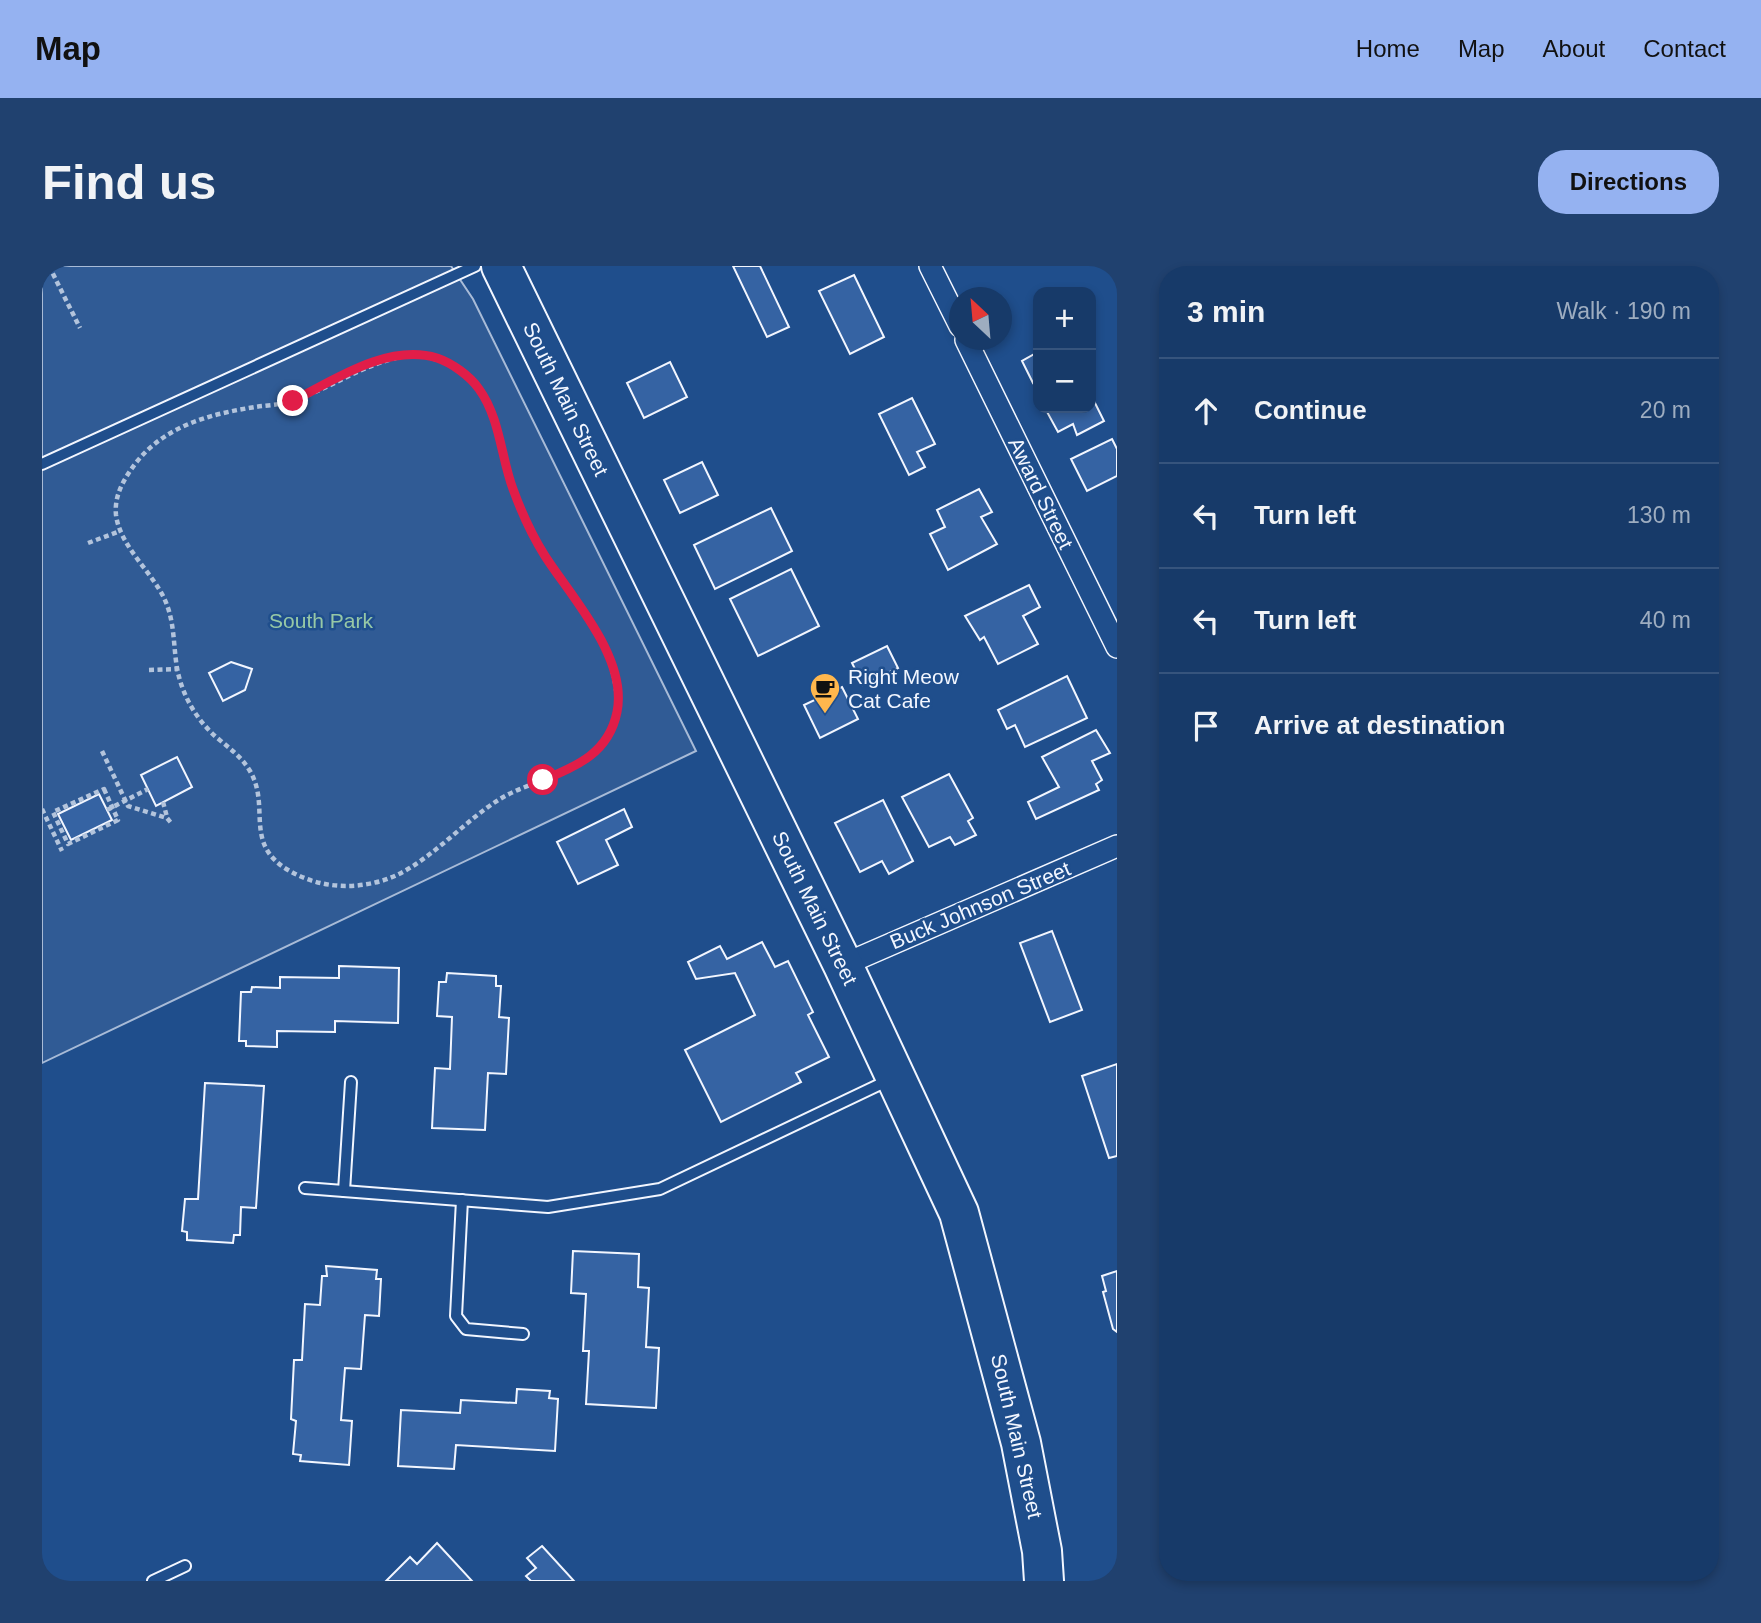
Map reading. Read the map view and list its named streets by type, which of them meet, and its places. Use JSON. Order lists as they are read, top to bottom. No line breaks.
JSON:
{"streets":{"highway":["South Main Street"],"street":["Award Street","Buck Johnson Street"]},"crossings":[["South Main Street","Buck Johnson Street"]],"parks":["South Park"],"places":{"cafe":["Right Meow Cat Cafe"]},"north":"top left","page":{"header":"Map","nav":["Home","Map","About","Contact"],"buttons":"Directions","title":"Find us","heading":["3 min","Walk · 190 m"],"map_buttons":["+","−"],"list":[["Continue","20 m"],["Turn left","130 m"],["Turn left","40 m"],"Arrive at destination"]}}
